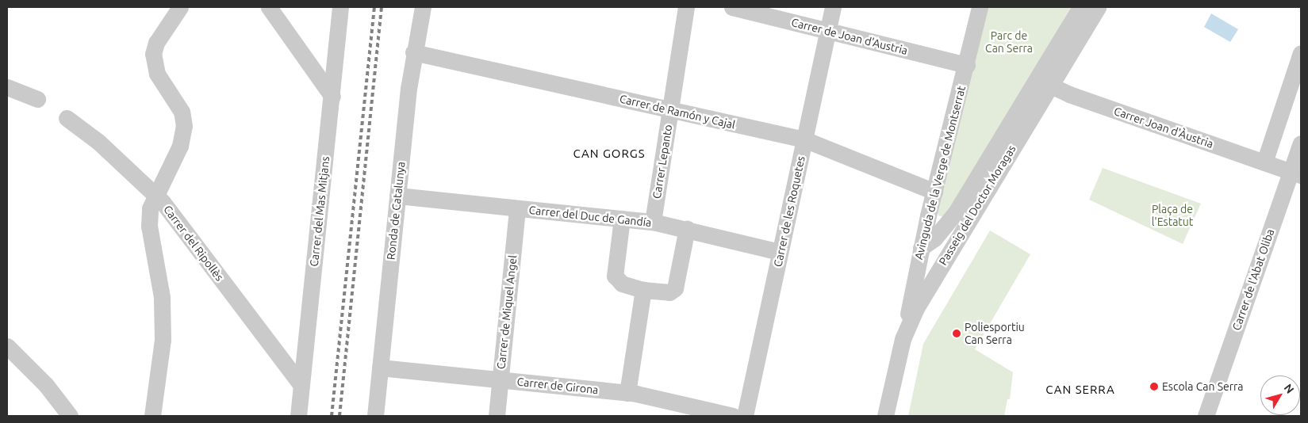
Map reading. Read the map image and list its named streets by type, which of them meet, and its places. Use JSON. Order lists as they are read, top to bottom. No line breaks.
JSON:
{"streets":{"street":["Carrer de Joan d'Austria","Carrer de Ramón y Cajal","Carrer Joan d'Àustria","Carrer Lepanto","Avinguda de la Verge de Montserrat","Passeig del Doctor Moragas","Ronda de Catalunya","Carrer del Mas Mitjans","Carrer de les Roquetes","Carrer del Duc de Gandía","Carrer del Ripollès","Carrer de l'Abat Oliba","Carrer de Miquel Angel","Carrer de Girona"]},"crossings":[["Carrer de Joan d'Austria","Avinguda de la Verge de Montserrat"],["Carrer de Joan d'Austria","Carrer de les Roquetes"],["Carrer de Ramón y Cajal","Carrer Lepanto"],["Carrer de Ramón y Cajal","Avinguda de la Verge de Montserrat"],["Carrer de Ramón y Cajal","Ronda de Catalunya"],["Carrer de Ramón y Cajal","Carrer de les Roquetes"],["Carrer Joan d'Àustria","Passeig del Doctor Moragas"],["Carrer Joan d'Àustria","Carrer de l'Abat Oliba"],["Carrer Lepanto","Carrer del Duc de Gandía"],["Avinguda de la Verge de Montserrat","Passeig del Doctor Moragas"],["Ronda de Catalunya","Carrer del Duc de Gandía"],["Ronda de Catalunya","Carrer de Girona"],["Carrer del Mas Mitjans","Carrer del Ripollès"],["Carrer de les Roquetes","Carrer del Duc de Gandía"],["Carrer del Duc de Gandía","Carrer de Miquel Angel"],["Carrer de Miquel Angel","Carrer de Girona"]],"districts":["CAN GORGS","CAN SERRA"],"parks":["Parc de Can Serra","Plaça de l'Estatut"],"places":["Poliesportiu Can Serra","Escola Can Serra"],"north":"top right"}
